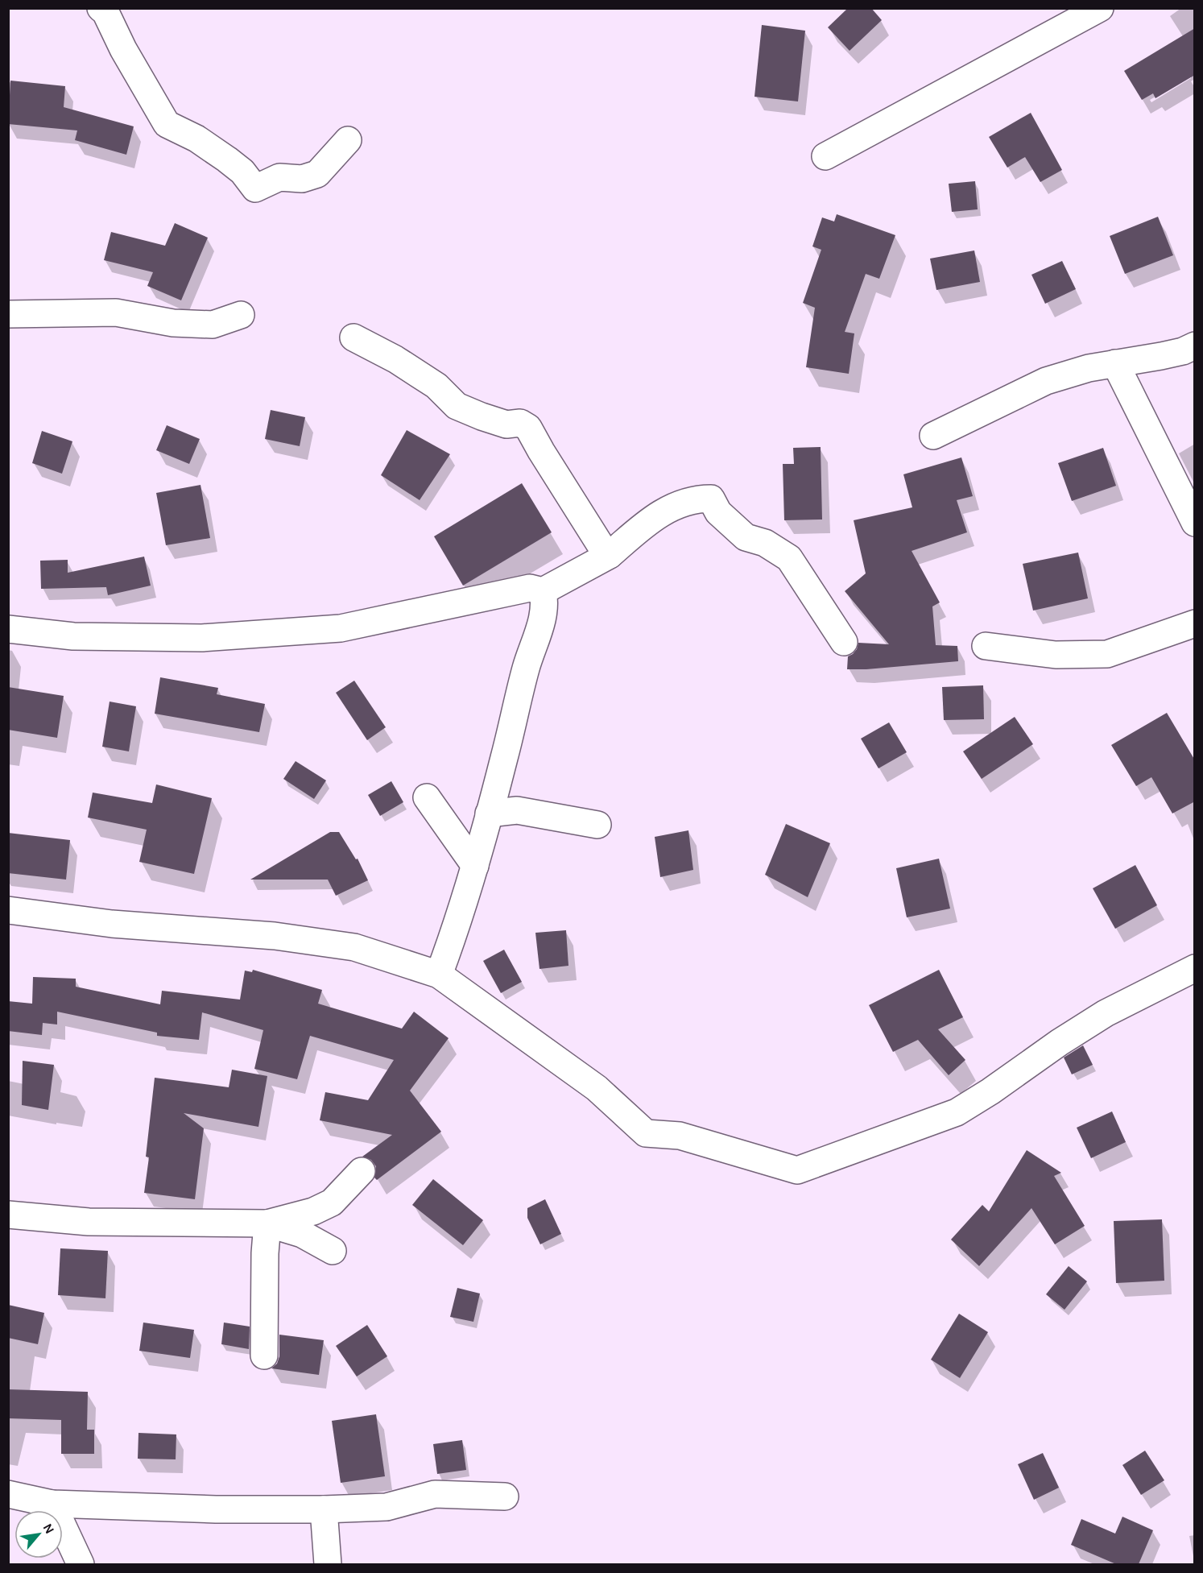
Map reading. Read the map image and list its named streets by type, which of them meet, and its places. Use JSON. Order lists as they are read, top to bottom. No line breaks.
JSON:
{"north":"top right"}
